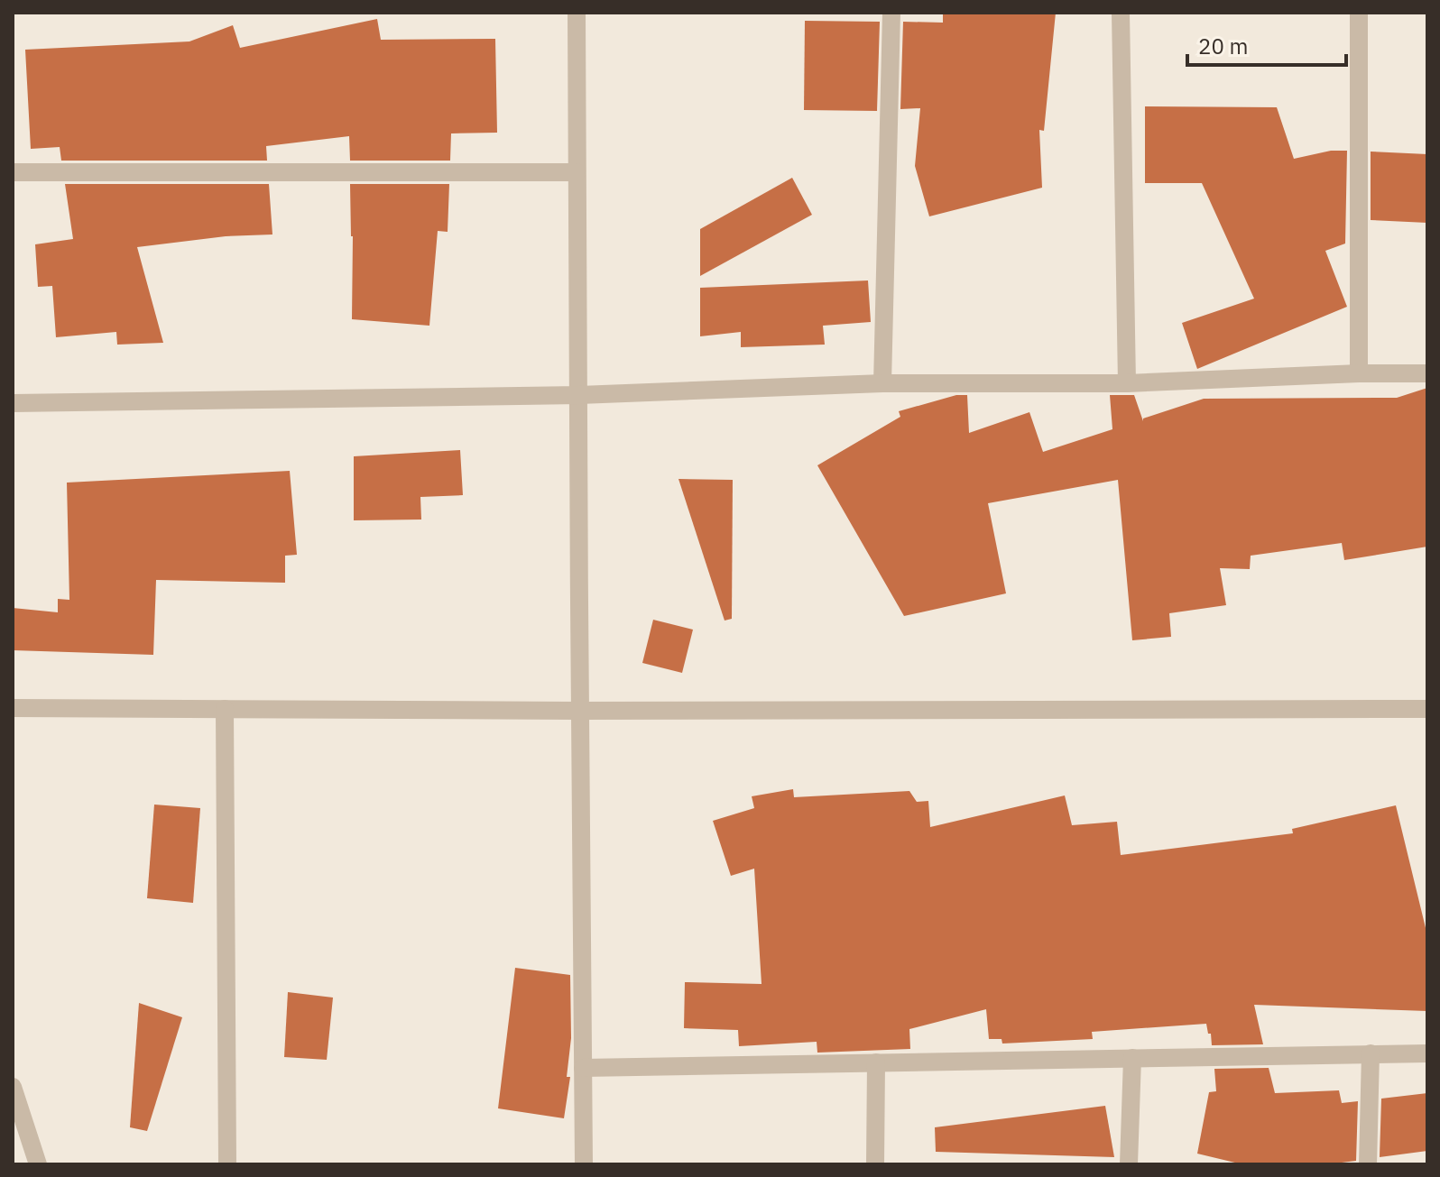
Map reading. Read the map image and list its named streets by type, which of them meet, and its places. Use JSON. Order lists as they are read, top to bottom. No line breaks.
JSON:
{"scale_bar":"20 m"}
